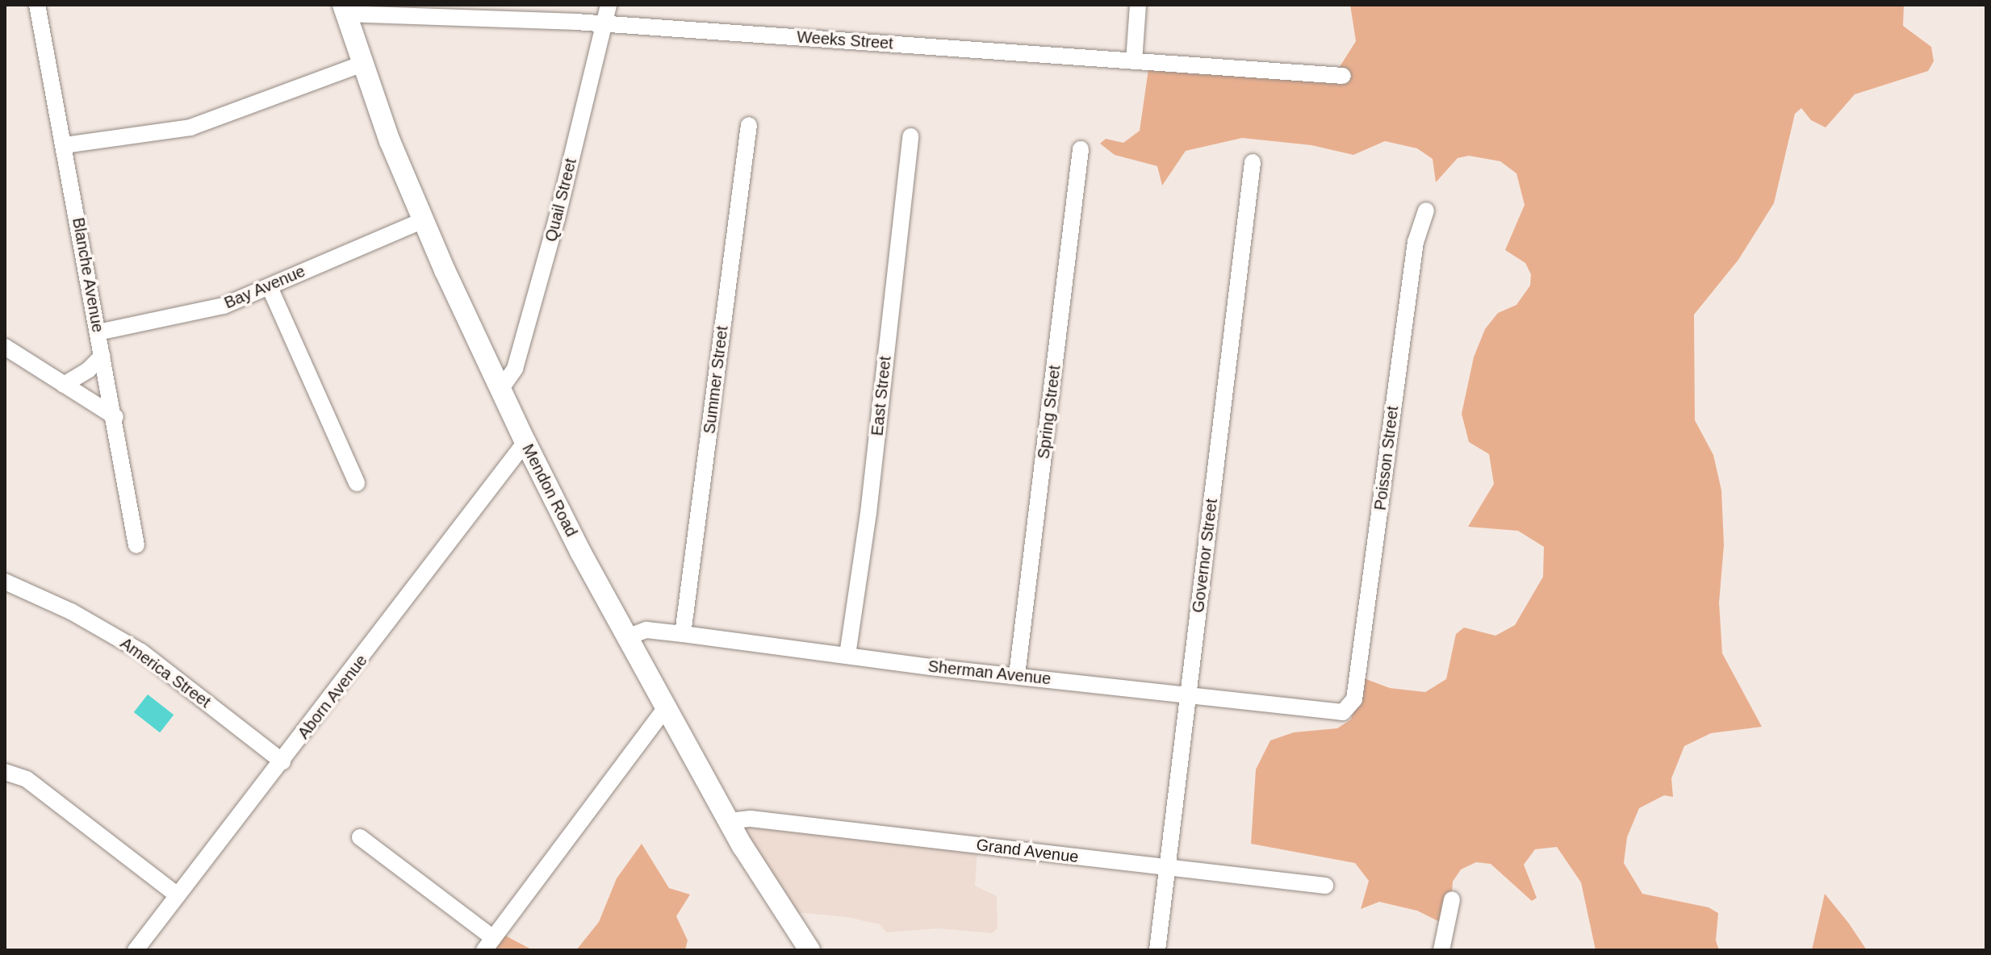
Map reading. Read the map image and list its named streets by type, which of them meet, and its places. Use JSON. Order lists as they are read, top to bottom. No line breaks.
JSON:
{"streets":{"main road":["Mendon Road"],"street":["Weeks Street","Quail Street","Blanche Avenue","Bay Avenue","Summer Street","East Street","Spring Street","Poisson Street","Governor Street","America Street","Sherman Avenue","Aborn Avenue","Grand Avenue"]},"crossings":[["Weeks Street","Quail Street"],["Weeks Street","Mendon Road"],["Quail Street","Mendon Road"],["Blanche Avenue","Bay Avenue"],["Bay Avenue","Mendon Road"],["Summer Street","Sherman Avenue"],["East Street","Sherman Avenue"],["Spring Street","Sherman Avenue"],["Poisson Street","Sherman Avenue"],["Mendon Road","Sherman Avenue"],["Mendon Road","Aborn Avenue"],["Mendon Road","Grand Avenue"],["Governor Street","Sherman Avenue"],["Governor Street","Grand Avenue"],["America Street","Aborn Avenue"]]}
